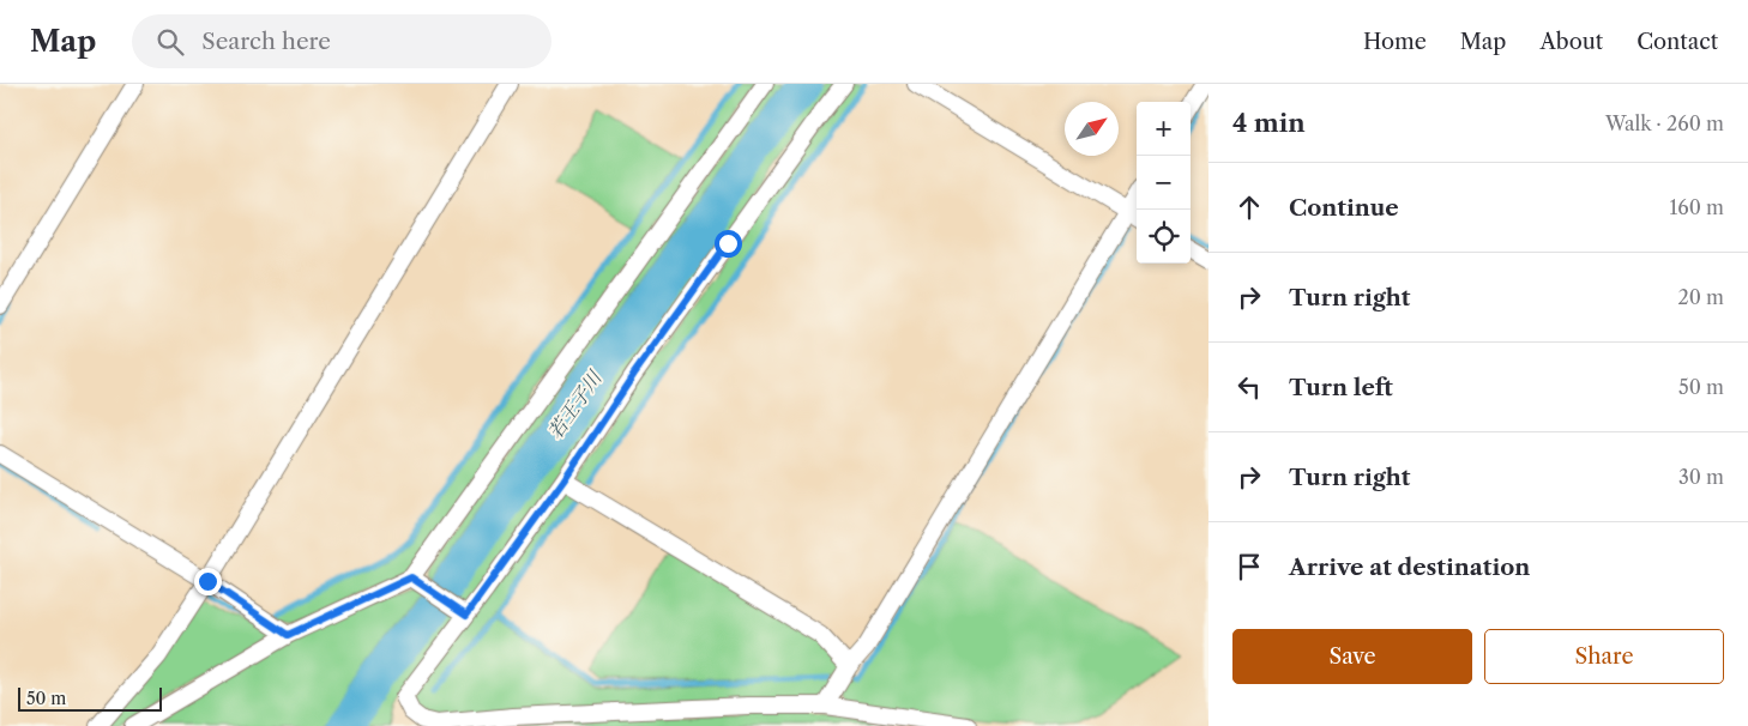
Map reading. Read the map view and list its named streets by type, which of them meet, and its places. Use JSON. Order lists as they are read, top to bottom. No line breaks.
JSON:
{"water":["若王子川"],"scale_bar":"50 m","north":"top right","page":{"header":"Map","search":"Search here","nav":["Home","Map","About","Contact"],"heading":["4 min","Walk · 260 m"],"map_buttons":["+","−"],"list":[["Continue","160 m"],["Turn right","20 m"],["Turn left","50 m"],["Turn right","30 m"],"Arrive at destination"],"buttons":["Save","Share"],"scale":"50 m"}}
